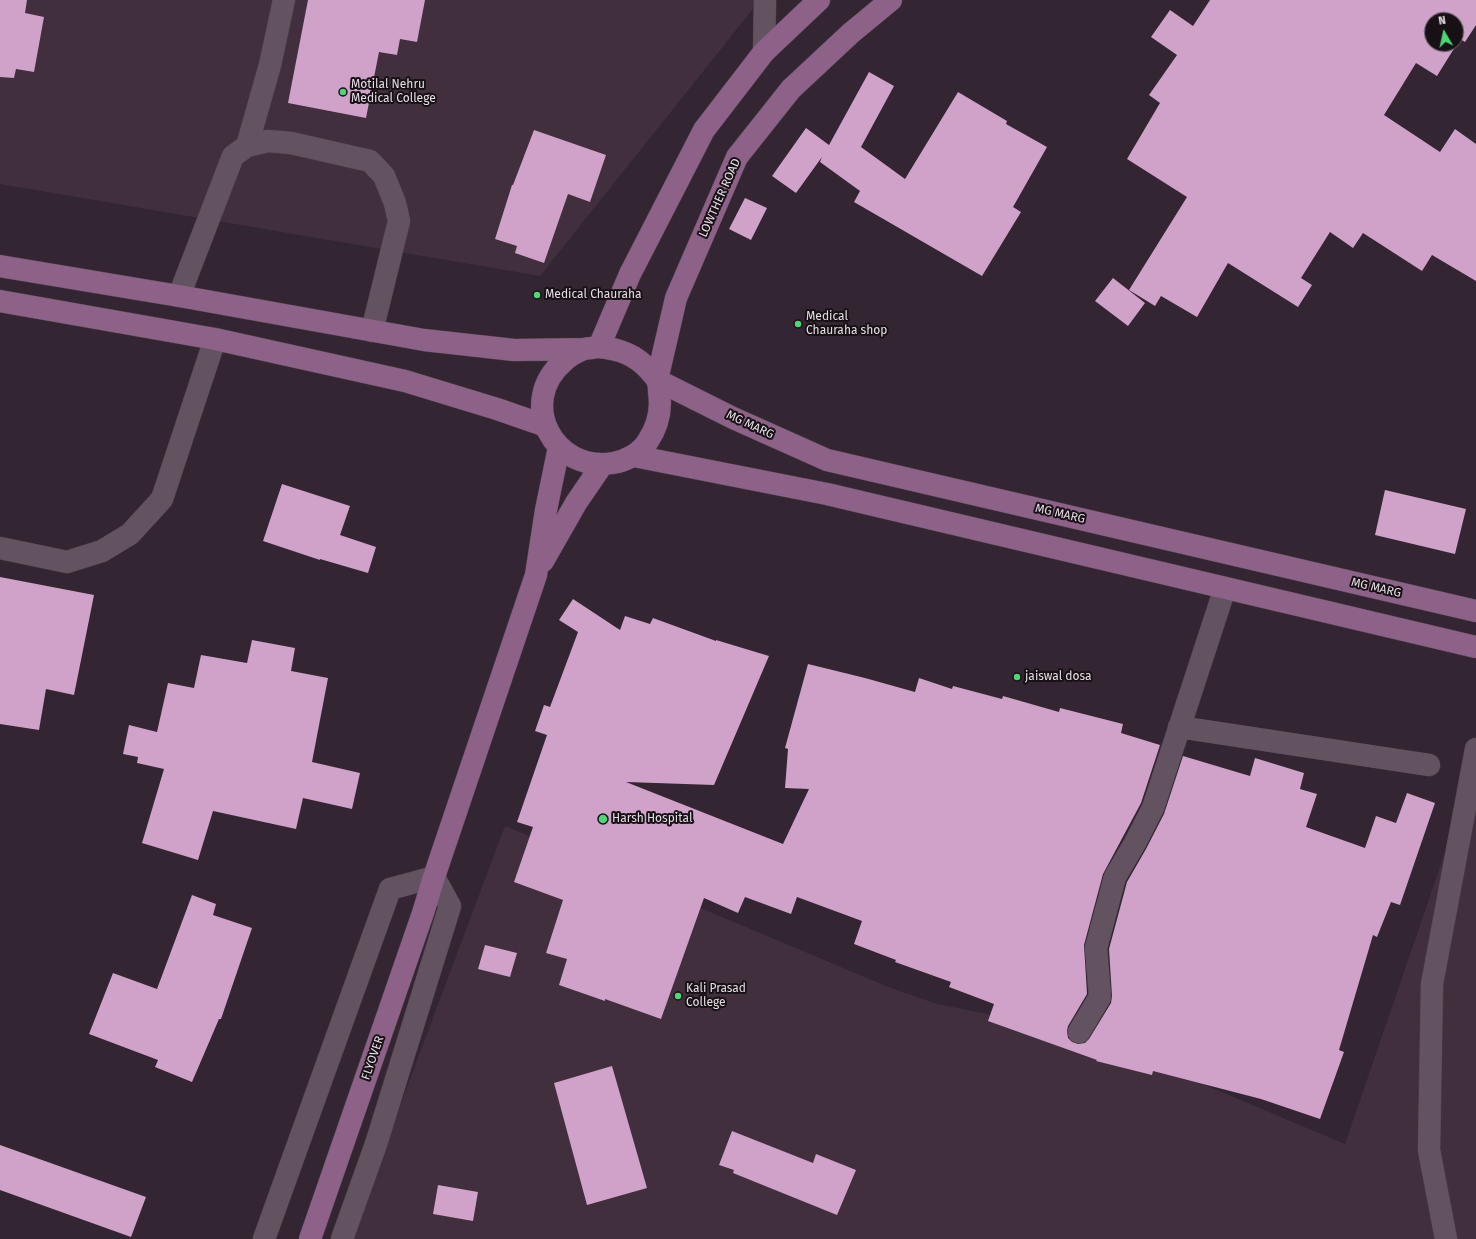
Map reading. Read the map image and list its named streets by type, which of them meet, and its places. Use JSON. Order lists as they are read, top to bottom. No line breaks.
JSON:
{"streets":{"main road":["LOWTHER ROAD","MG MARG","FLYOVER"]},"crossings":[["LOWTHER ROAD","MG MARG"]],"places":["Motilal Nehru Medical College","Medical Chauraha","Medical Chauraha shop","jaiswal dosa","Harsh Hospital","Kali Prasad College"],"north":"top"}
